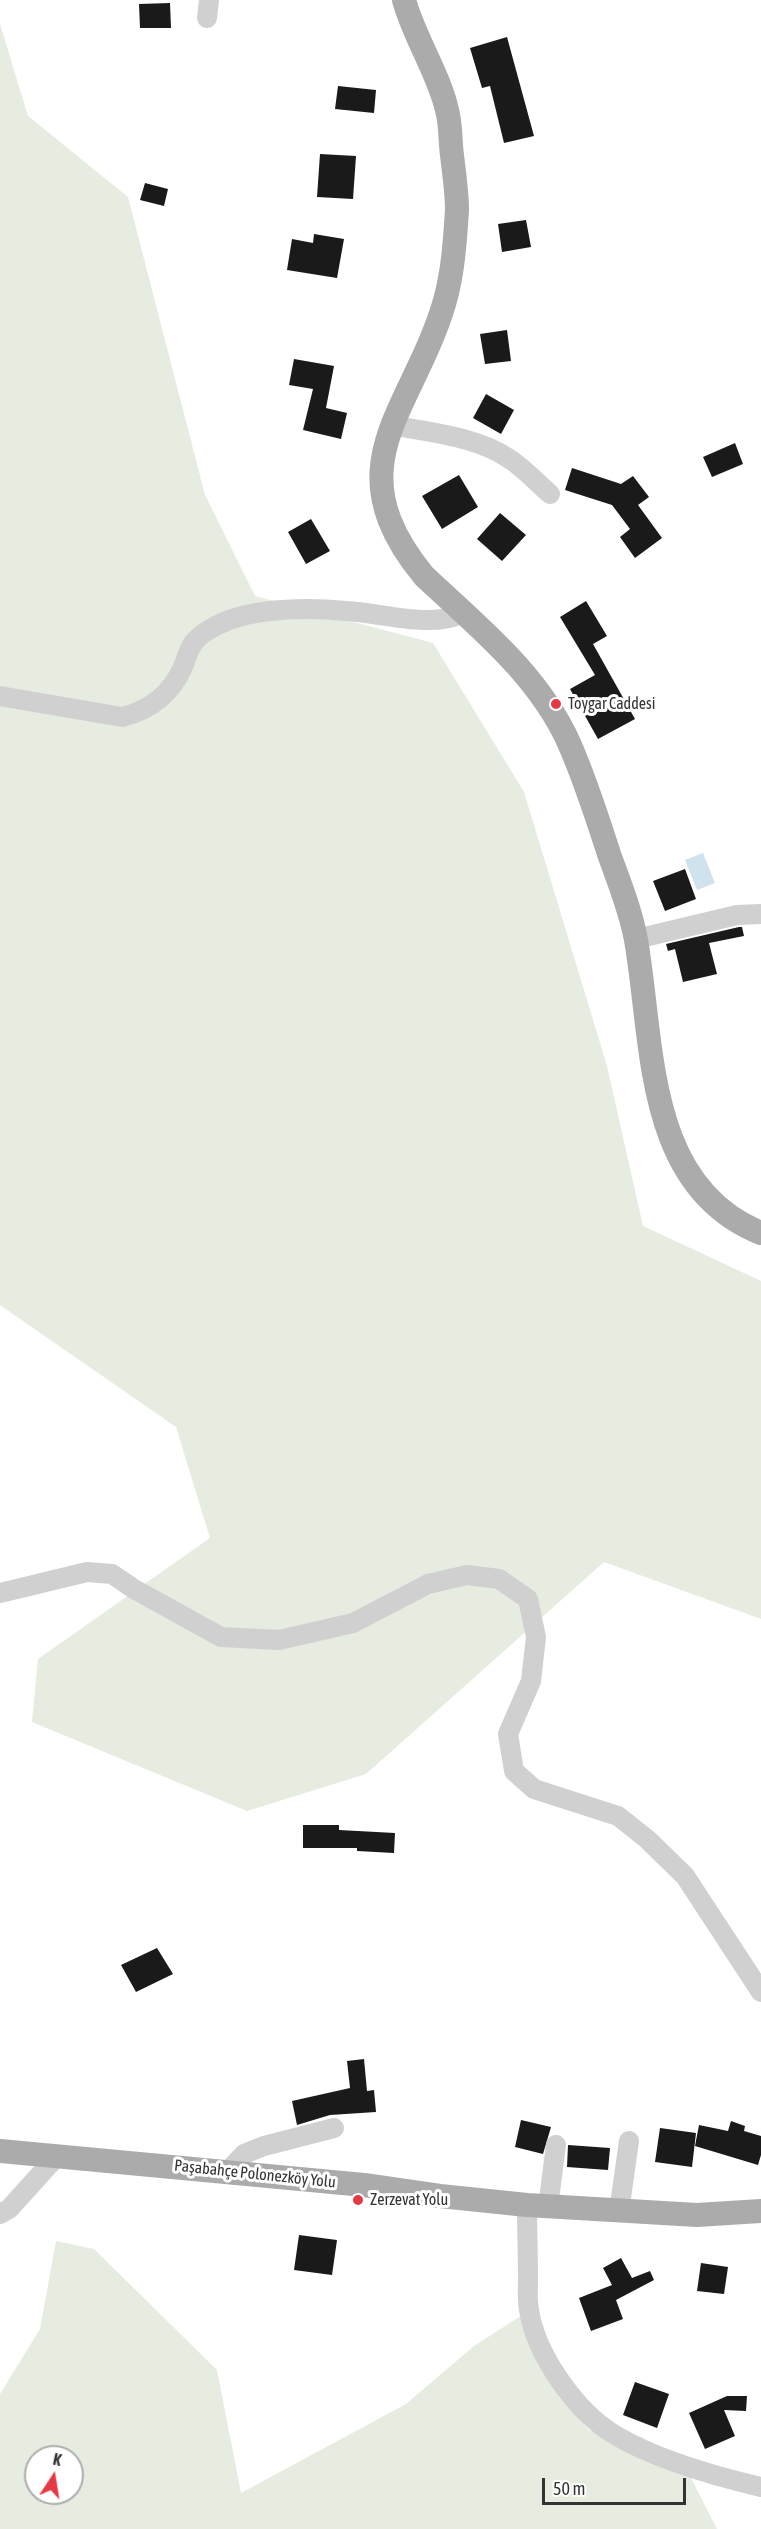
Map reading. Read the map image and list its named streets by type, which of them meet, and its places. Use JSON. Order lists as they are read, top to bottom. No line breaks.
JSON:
{"streets":{"main road":["Paşabahçe Polonezköy Yolu"]},"places":["Toygar Caddesi","Zerzevat Yolu"],"scale_bar":"50 m","north":"top"}
